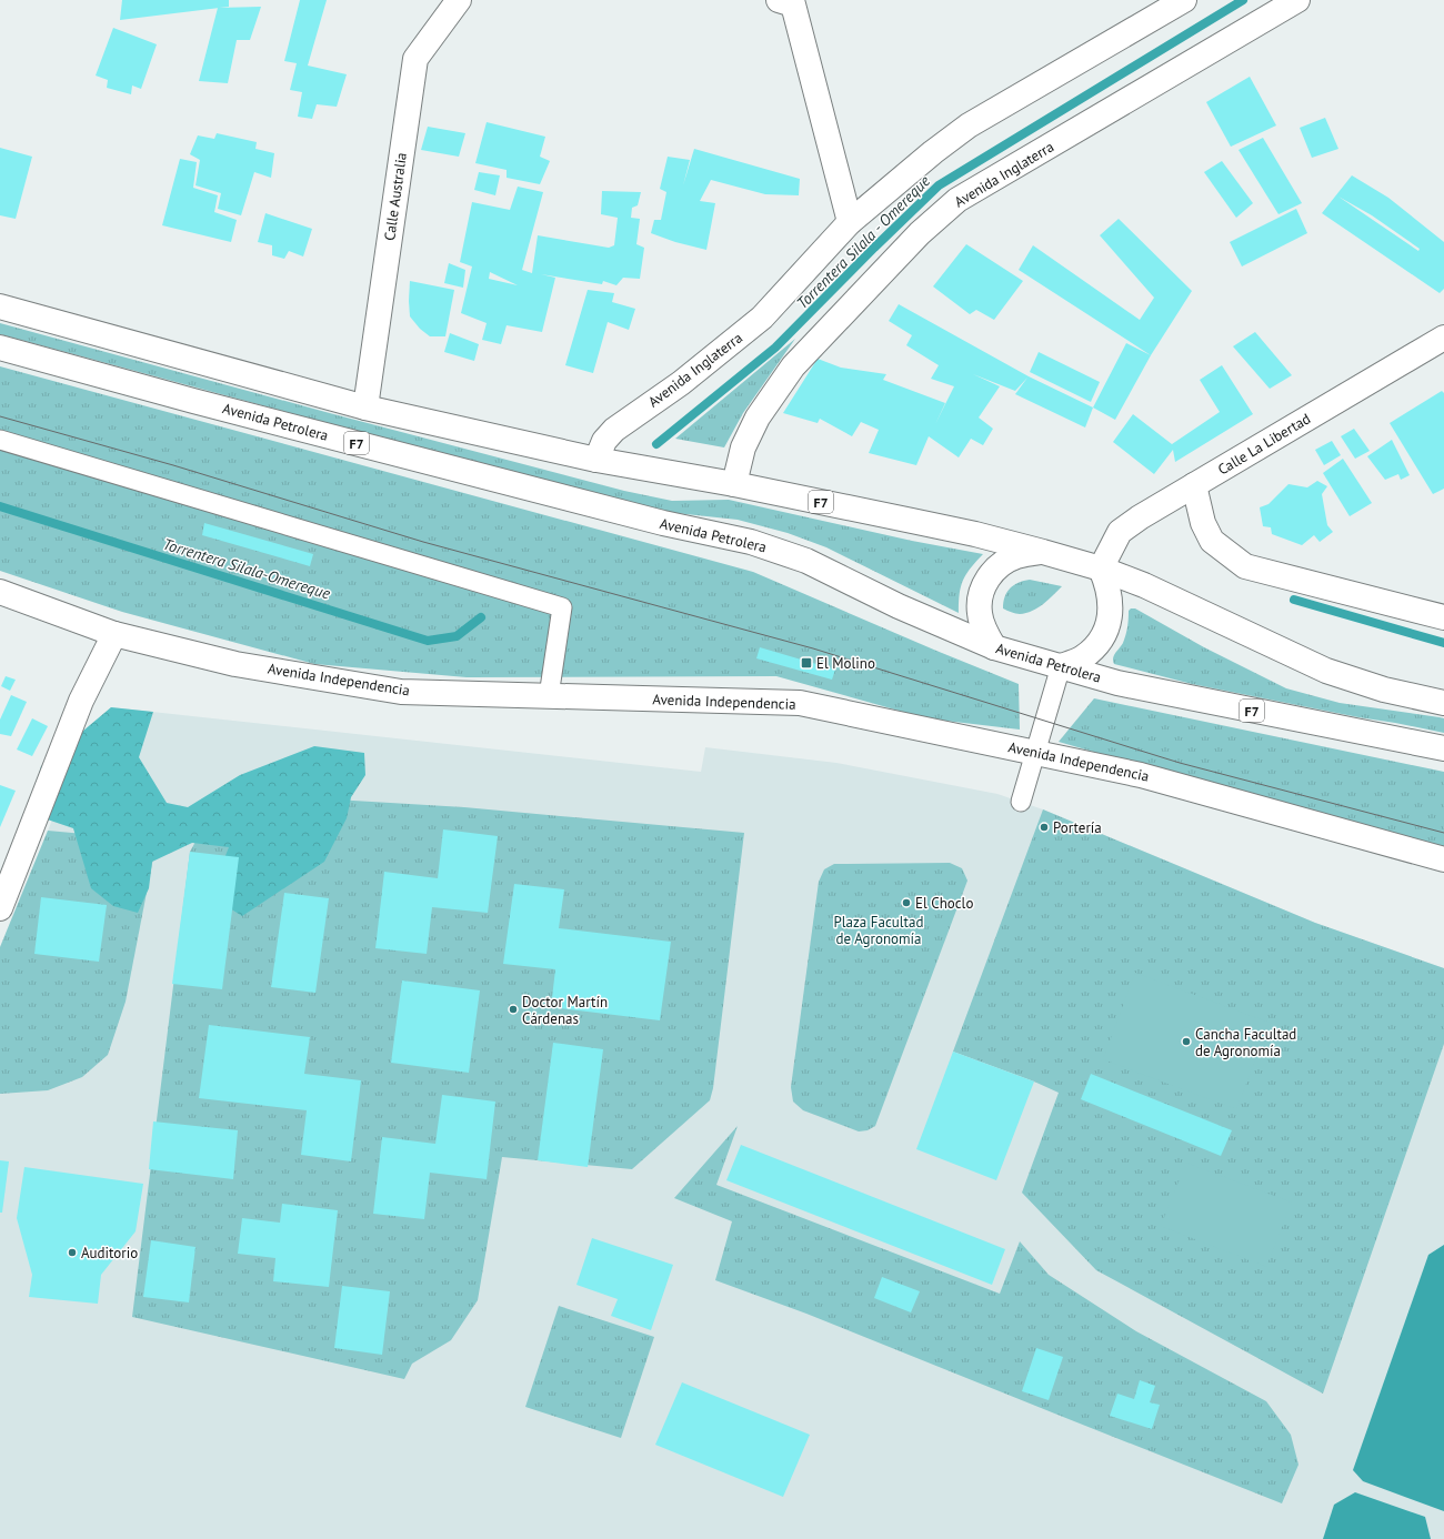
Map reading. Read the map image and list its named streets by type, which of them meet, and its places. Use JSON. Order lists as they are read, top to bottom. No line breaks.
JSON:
{"streets":{"main road":["Avenida Inglaterra","Calle Australia","Avenida Petrolera","F7","Calle La Libertad","Avenida Independencia"]},"crossings":[["Avenida Inglaterra","F7"],["Calle Australia","F7"],["Avenida Petrolera","F7"],["Avenida Petrolera","Calle La Libertad"],["F7","Calle La Libertad"]],"water":["Torrentera Silala - Omereque","Torrentera Silala-Omereque"],"parks":["Plaza Facultad de Agronomía"],"places":{"transit":["El Molino"],"other":["Portería","El Choclo","Doctor Martín Cárdenas","Cancha Facultad de Agronomía","Auditorio"]}}
